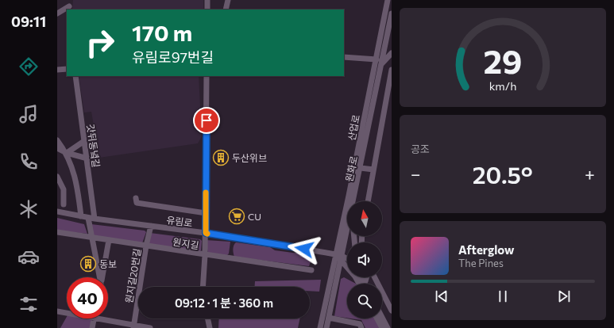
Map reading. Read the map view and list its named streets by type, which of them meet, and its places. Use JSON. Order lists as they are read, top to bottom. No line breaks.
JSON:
{"streets":{"street":["산업로","갓뒤동녘길","원화로","유림로","원지길","원지길20번길"]},"crossings":[["산업로","원화로"],["산업로","유림로"],["갓뒤동녘길","유림로"],["원화로","유림로"],["유림로","원지길20번길"],["원지길","원지길20번길"]],"places":{"building":["두산위브","동보"],"supermarket":["CU"]},"north":"top","page":{"tabs":"09:11","turn":["170 m","유림로97번길"],"tile":"공조","heat":["−","20.5°","+"],"song":["Afterglow","The Pines"],"limit":"40","trip":"09:12 · 1 분 · 360 m","gauge":["29","km/h"]}}
